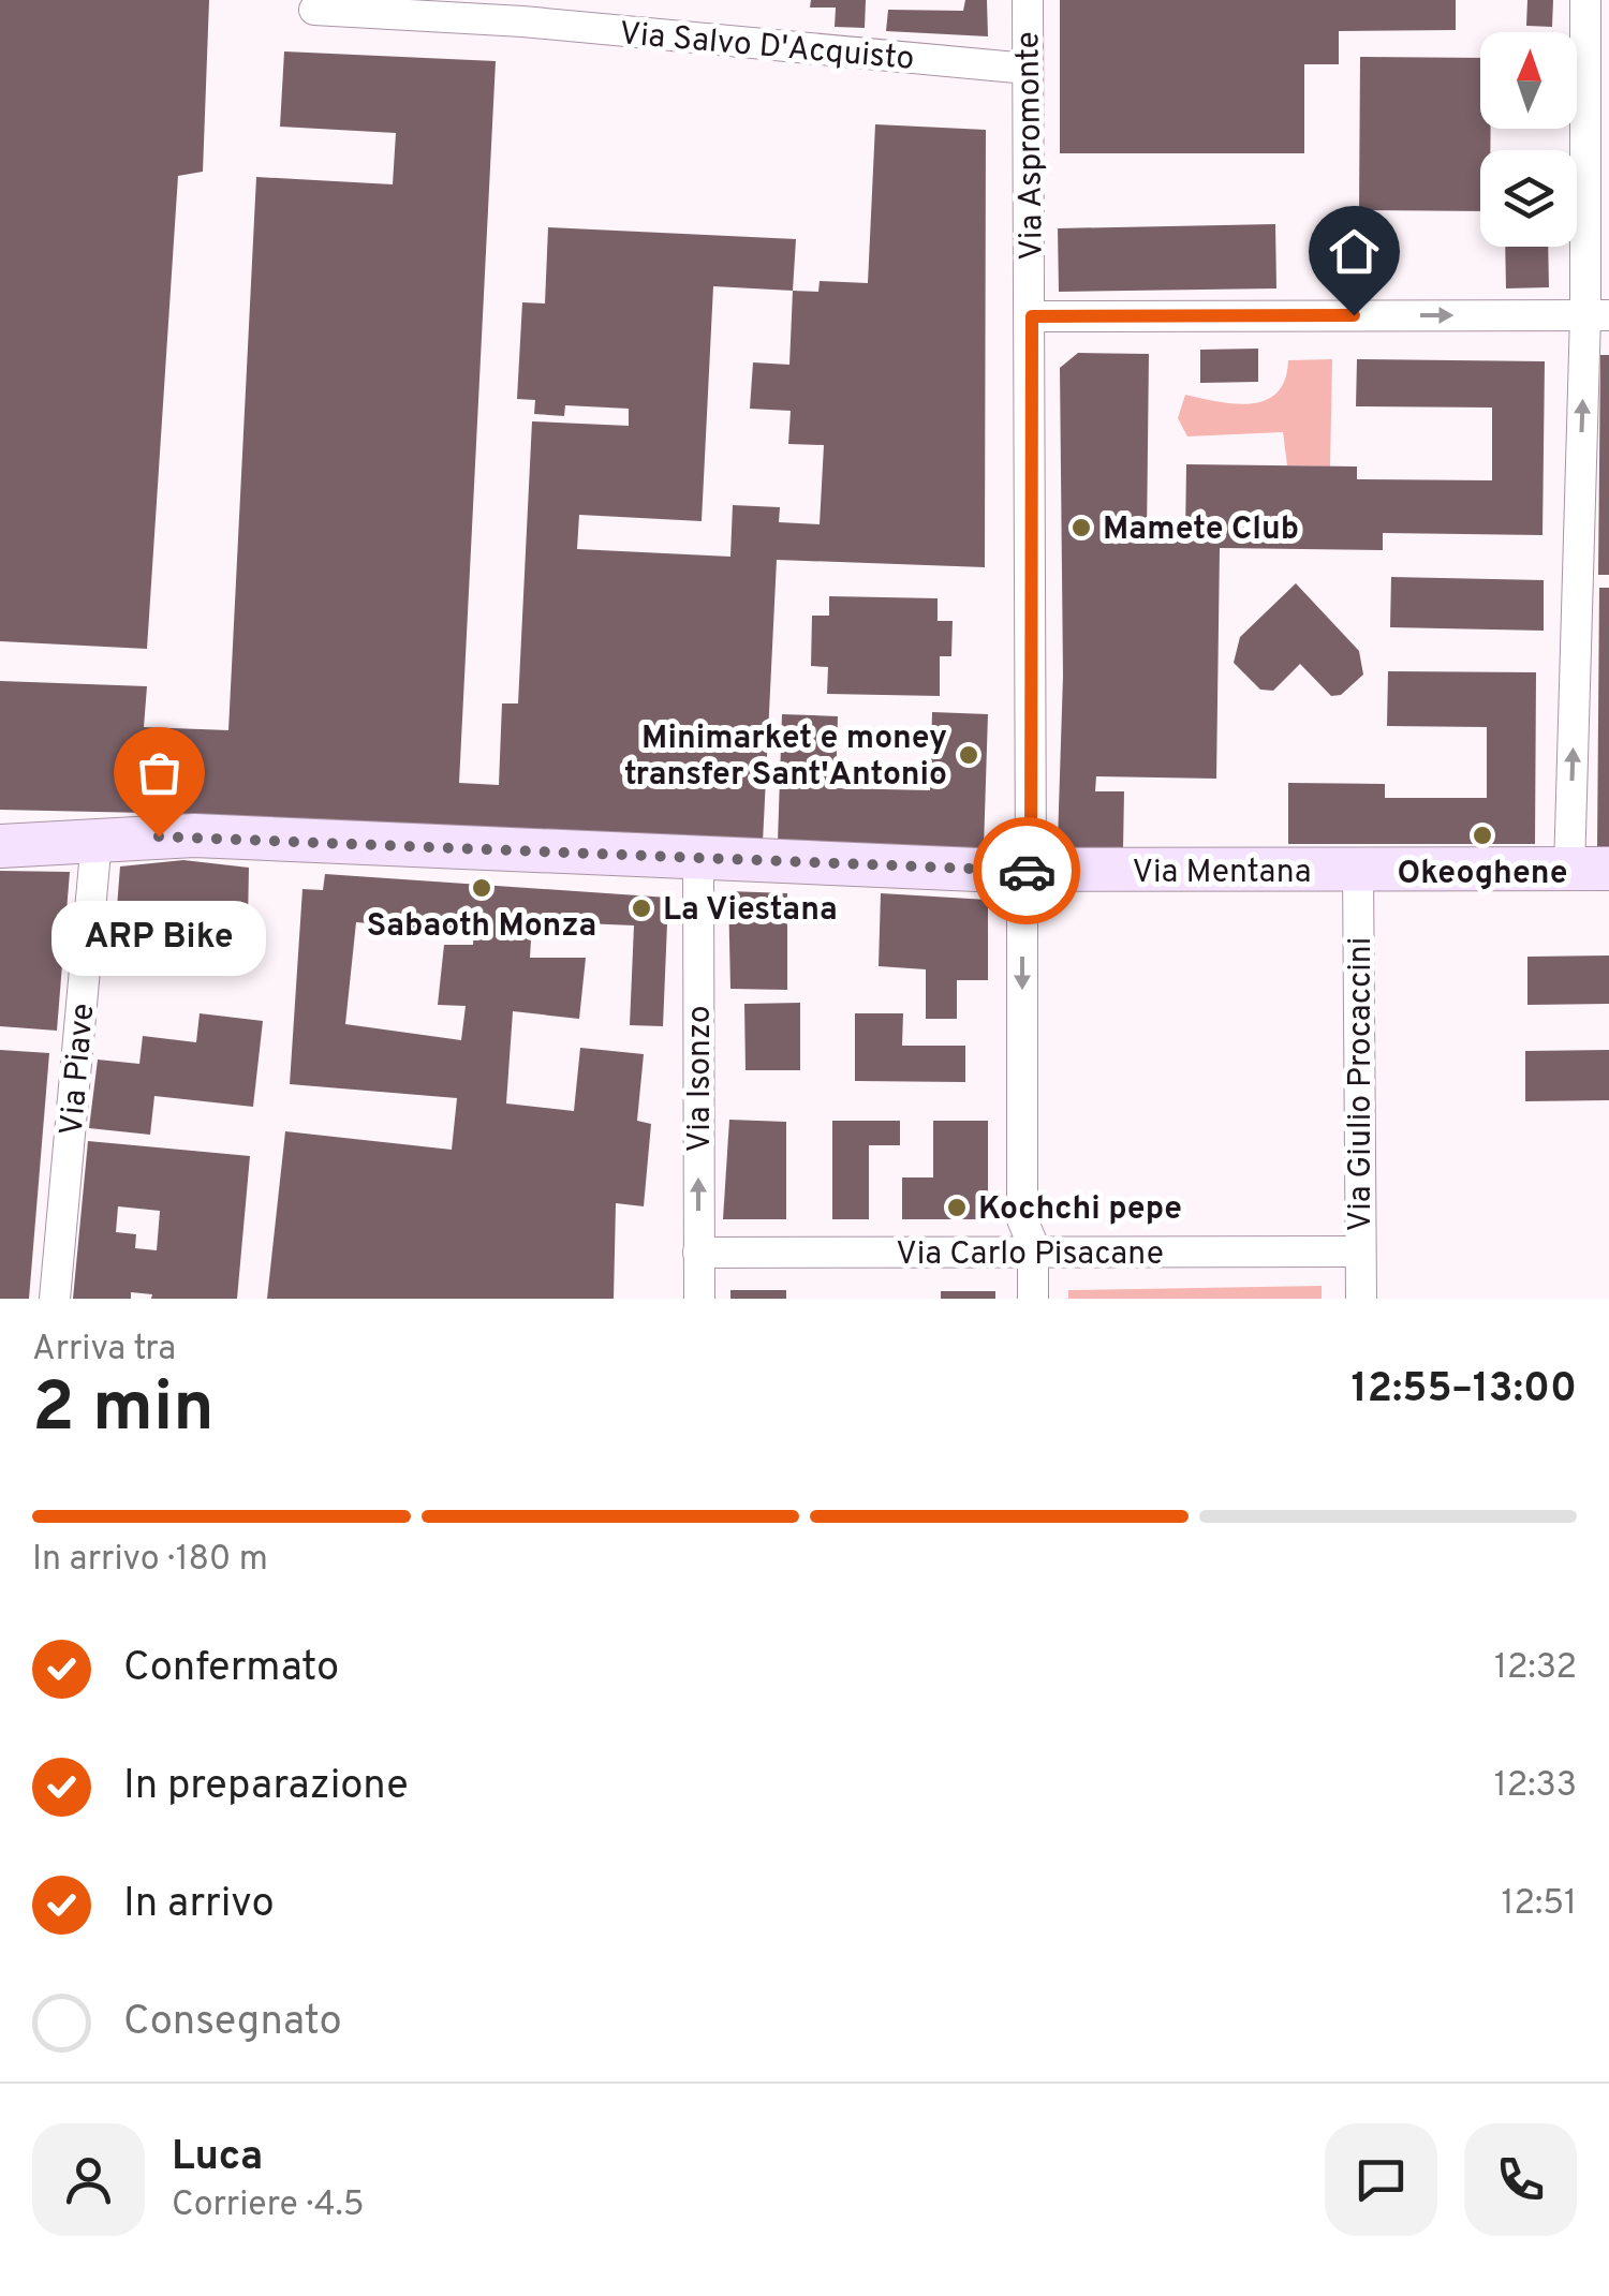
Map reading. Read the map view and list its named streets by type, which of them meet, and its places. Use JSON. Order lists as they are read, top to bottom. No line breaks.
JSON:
{"streets":{"street":["Via Salvo D'Acquisto","Via Aspromonte","Via Mentana","Via Piave","Via Isonzo","Via Giulio Procaccini","Via Carlo Pisacane"]},"crossings":[["Via Salvo D'Acquisto","Via Aspromonte"],["Via Aspromonte","Via Mentana"],["Via Aspromonte","Via Carlo Pisacane"],["Via Mentana","Via Piave"],["Via Mentana","Via Isonzo"],["Via Mentana","Via Giulio Procaccini"],["Via Isonzo","Via Carlo Pisacane"],["Via Giulio Procaccini","Via Carlo Pisacane"]],"one_way":["Via Isonzo"],"places":["Mamete Club","Minimarket e money transfer Sant'Antonio","Okeoghene","ARP Bike","Sabaoth Monza","La Viestana","Kochchi pepe"],"north":"top","page":{"bubble":"ARP Bike","heading":["2 min","Arriva tra","12:55–13:00"],"panel":["Luca","Corriere · 4.5"],"bar":"In arrivo · 180 m","list":[["Confermato","12:32"],["In preparazione","12:33"],["In arrivo","12:51"],"Consegnato"]}}
